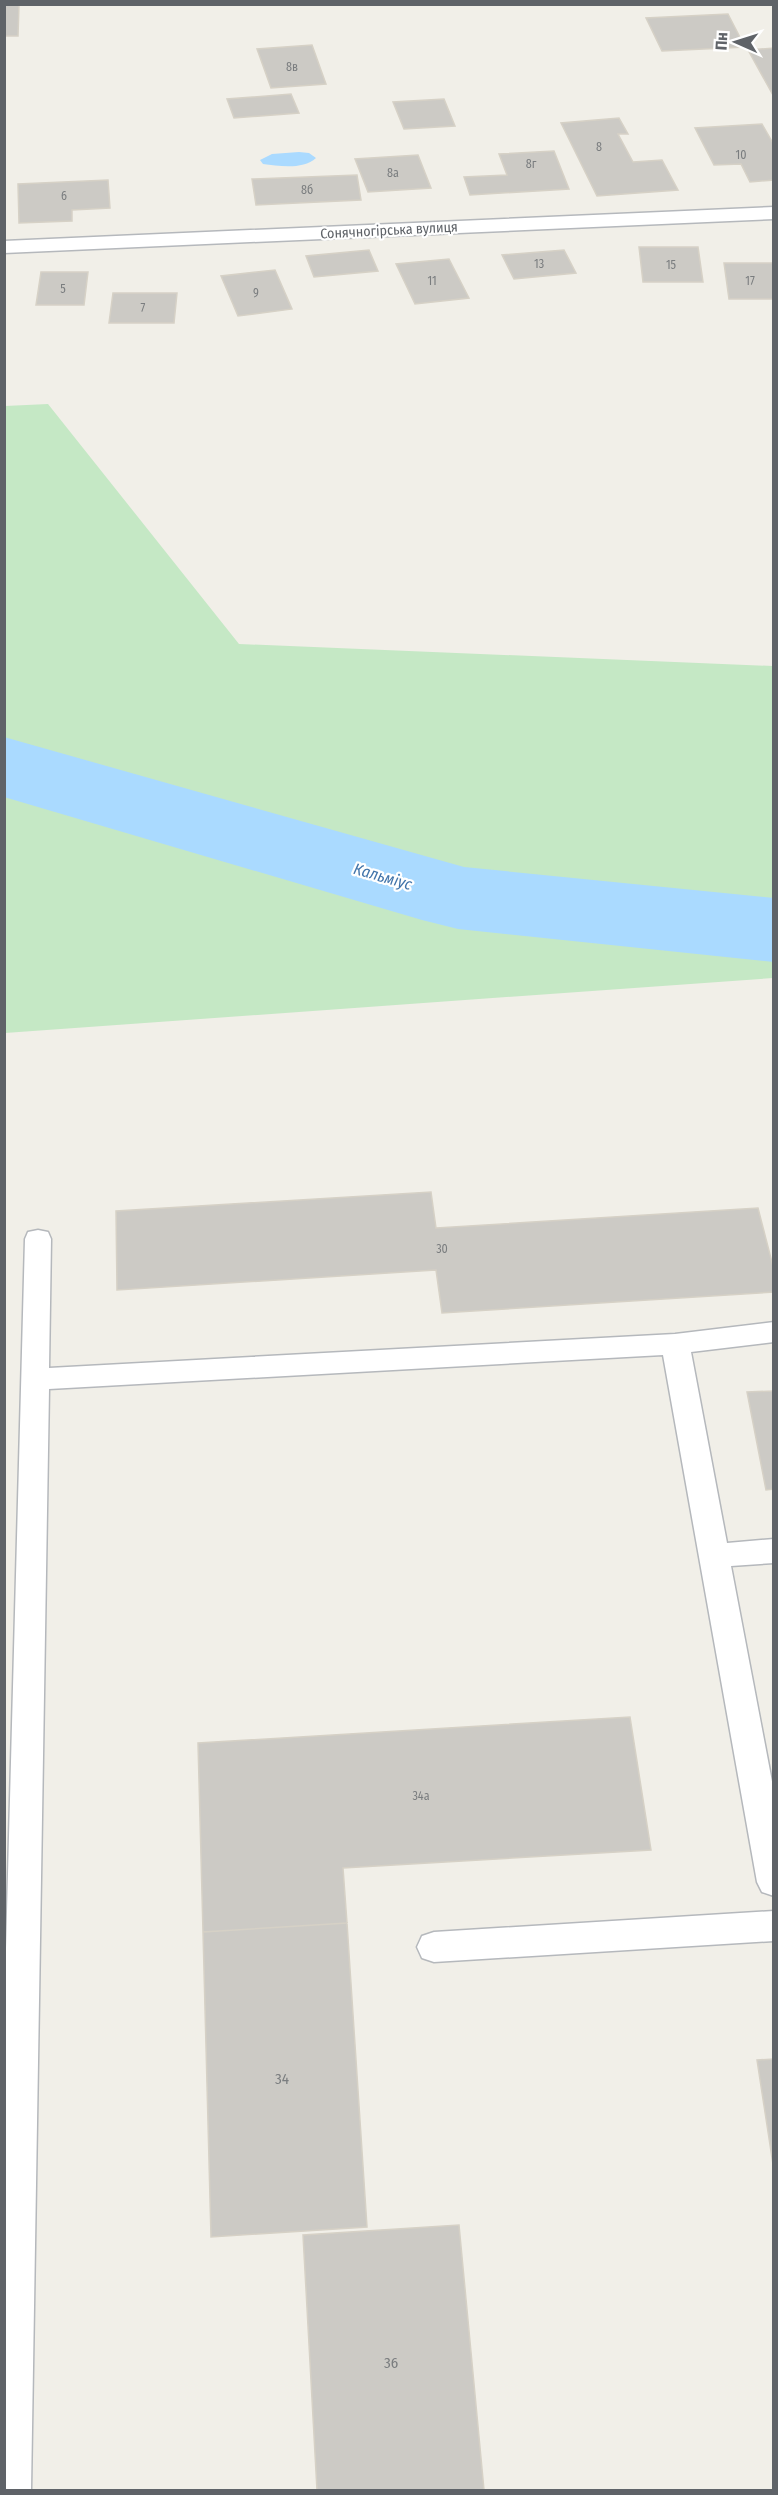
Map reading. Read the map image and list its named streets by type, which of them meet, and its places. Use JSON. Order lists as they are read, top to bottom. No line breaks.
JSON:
{"streets":{"street":["Сонячногірська вулиця"]},"water":["Кальміус"],"house_numbers":["8в","8","10","8г","8а","8б","6","13","15","11","17","5","9","7","30","34а","34","36"],"north":"left"}
